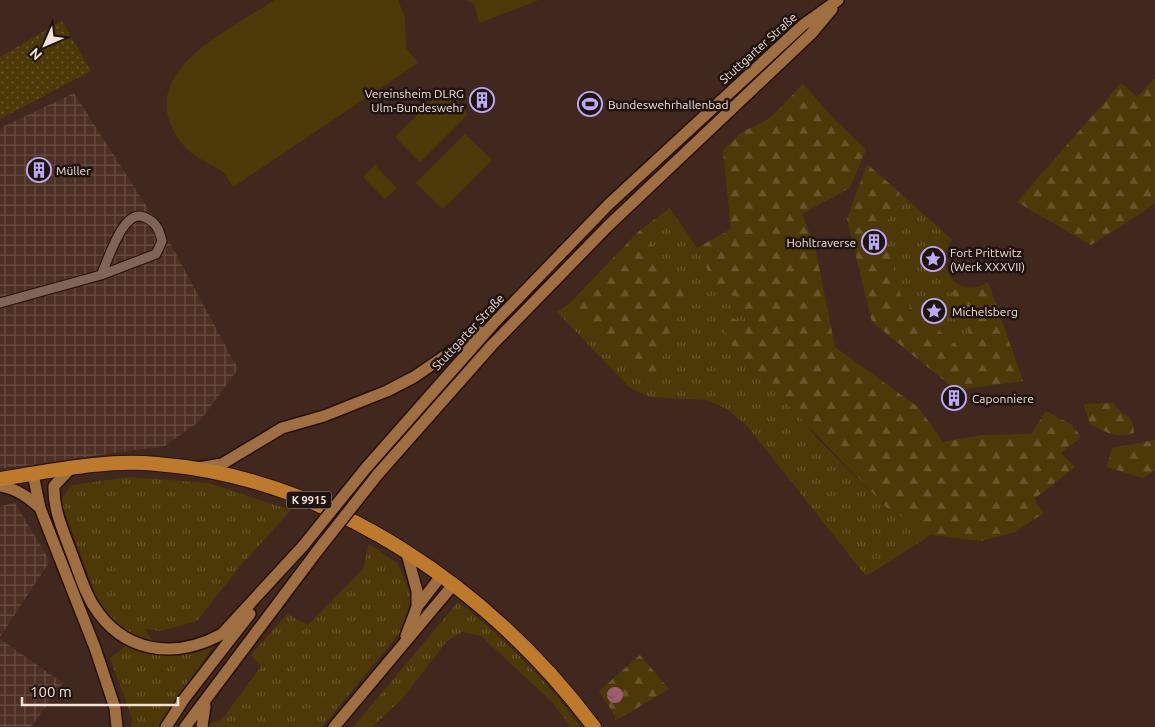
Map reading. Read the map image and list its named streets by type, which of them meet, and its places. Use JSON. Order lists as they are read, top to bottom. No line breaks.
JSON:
{"streets":{"main road":["Stuttgarter Straße","K 9915"]},"places":{"building":["Vereinsheim DLRG Ulm-Bundeswehr","Müller","Hohltraverse","Caponniere"],"sports":["Bundeswehrhallenbad"],"place":["Fort Prittwitz (Werk XXXVII)","Michelsberg"]},"scale_bar":"100 m","north":"bottom left"}
